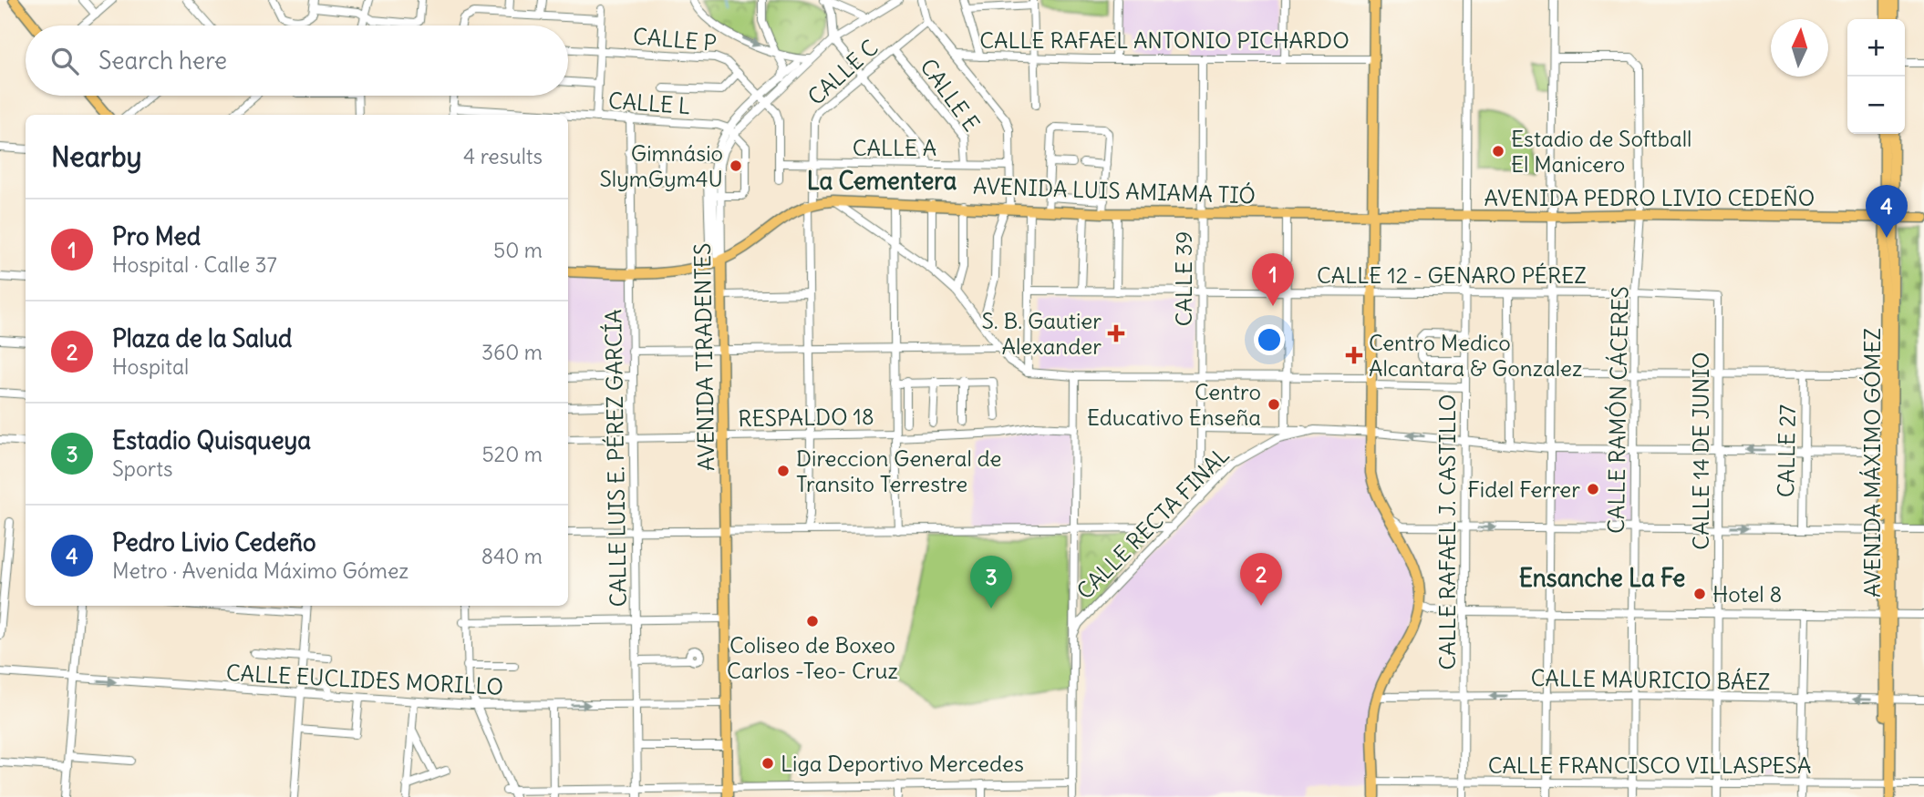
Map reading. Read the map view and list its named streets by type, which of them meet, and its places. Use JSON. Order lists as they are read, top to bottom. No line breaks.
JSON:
{"streets":{"main road":["AVENIDA LUIS AMIAMA TIÓ","AVENIDA PEDRO LIVIO CEDEÑO","AVENIDA TIRADENTES","AVENIDA MÁXIMO GÓMEZ"],"street":["CALLE P","CALLE RAFAEL ANTONIO PICHARDO","CALLE C","CALLE E","CALLE L","CALLE A","CALLE 12 - GENARO PÉREZ","CALLE 39","CALLE RAMÓN CÁCERES","RESPALDO 18","CALLE 14 DE JUNIO","CALLE 27","CALLE LUIS E. PÉREZ GARCÍA","CALLE RECTA FINAL","CALLE RAFAEL J. CASTILLO","CALLE EUCLIDES MORILLO","CALLE MAURICIO BÁEZ","CALLE FRANCISCO VILLASPESA"]},"crossings":[["CALLE P","CALLE A"],["CALLE P","AVENIDA TIRADENTES"],["CALLE RAFAEL ANTONIO PICHARDO","CALLE 39"],["CALLE C","CALLE E"],["CALLE C","CALLE A"],["CALLE C","AVENIDA LUIS AMIAMA TIÓ"],["CALLE C","RESPALDO 18"],["CALLE E","CALLE A"],["CALLE L","AVENIDA TIRADENTES"],["CALLE L","CALLE LUIS E. PÉREZ GARCÍA"],["AVENIDA LUIS AMIAMA TIÓ","AVENIDA PEDRO LIVIO CEDEÑO"],["AVENIDA LUIS AMIAMA TIÓ","CALLE 39"],["AVENIDA LUIS AMIAMA TIÓ","AVENIDA TIRADENTES"],["AVENIDA LUIS AMIAMA TIÓ","CALLE LUIS E. PÉREZ GARCÍA"],["AVENIDA PEDRO LIVIO CEDEÑO","CALLE RAMÓN CÁCERES"],["AVENIDA PEDRO LIVIO CEDEÑO","AVENIDA MÁXIMO GÓMEZ"],["AVENIDA PEDRO LIVIO CEDEÑO","CALLE RAFAEL J. CASTILLO"],["CALLE 12 - GENARO PÉREZ","CALLE 39"],["CALLE 12 - GENARO PÉREZ","CALLE RAMÓN CÁCERES"],["CALLE 12 - GENARO PÉREZ","CALLE 14 DE JUNIO"],["CALLE 12 - GENARO PÉREZ","CALLE RAFAEL J. CASTILLO"],["CALLE 39","CALLE RECTA FINAL"],["AVENIDA TIRADENTES","RESPALDO 18"],["AVENIDA TIRADENTES","CALLE EUCLIDES MORILLO"],["CALLE RAMÓN CÁCERES","CALLE RECTA FINAL"],["CALLE RAMÓN CÁCERES","CALLE MAURICIO BÁEZ"],["CALLE RAMÓN CÁCERES","CALLE FRANCISCO VILLASPESA"],["RESPALDO 18","CALLE LUIS E. PÉREZ GARCÍA"],["CALLE 14 DE JUNIO","CALLE RECTA FINAL"],["CALLE 14 DE JUNIO","CALLE MAURICIO BÁEZ"],["CALLE 14 DE JUNIO","CALLE FRANCISCO VILLASPESA"],["CALLE 27","CALLE RECTA FINAL"],["CALLE LUIS E. PÉREZ GARCÍA","CALLE EUCLIDES MORILLO"],["AVENIDA MÁXIMO GÓMEZ","CALLE RECTA FINAL"],["AVENIDA MÁXIMO GÓMEZ","CALLE MAURICIO BÁEZ"],["AVENIDA MÁXIMO GÓMEZ","CALLE FRANCISCO VILLASPESA"],["CALLE RECTA FINAL","CALLE RAFAEL J. CASTILLO"],["CALLE RAFAEL J. CASTILLO","CALLE MAURICIO BÁEZ"],["CALLE RAFAEL J. CASTILLO","CALLE FRANCISCO VILLASPESA"]],"one_way":["CALLE EUCLIDES MORILLO"],"districts":["La Cementera","Ensanche La Fe"],"places":{"other":["Estadio de Softball El Manicero","Gimnásio SlymGym4U","Centro Educativo Enseña","Direccion General de Transito Terrestre","Fidel Ferrer","Hotel 8","Coliseo de Boxeo Carlos -Teo- Cruz","Liga Deportivo Mercedes"],"health":["S. B. Gautier Alexander","Centro Medico Alcantara & Gonzalez"]},"north":"top","page":{"map_buttons":["+","−"],"search":"Search here","heading":["Nearby","4 results"],"pins":["4","1","2","3"],"list":[{"mark":"1","name":"Pro Med","note":"Hospital · Calle 37","value":"50 m"},{"mark":"2","name":"Plaza de la Salud","note":"Hospital","value":"360 m"},{"mark":"3","name":"Estadio Quisqueya","note":"Sports","value":"520 m"},{"mark":"4","name":"Pedro Livio Cedeño","note":"Metro · Avenida Máximo Gómez","value":"840 m"}]}}
